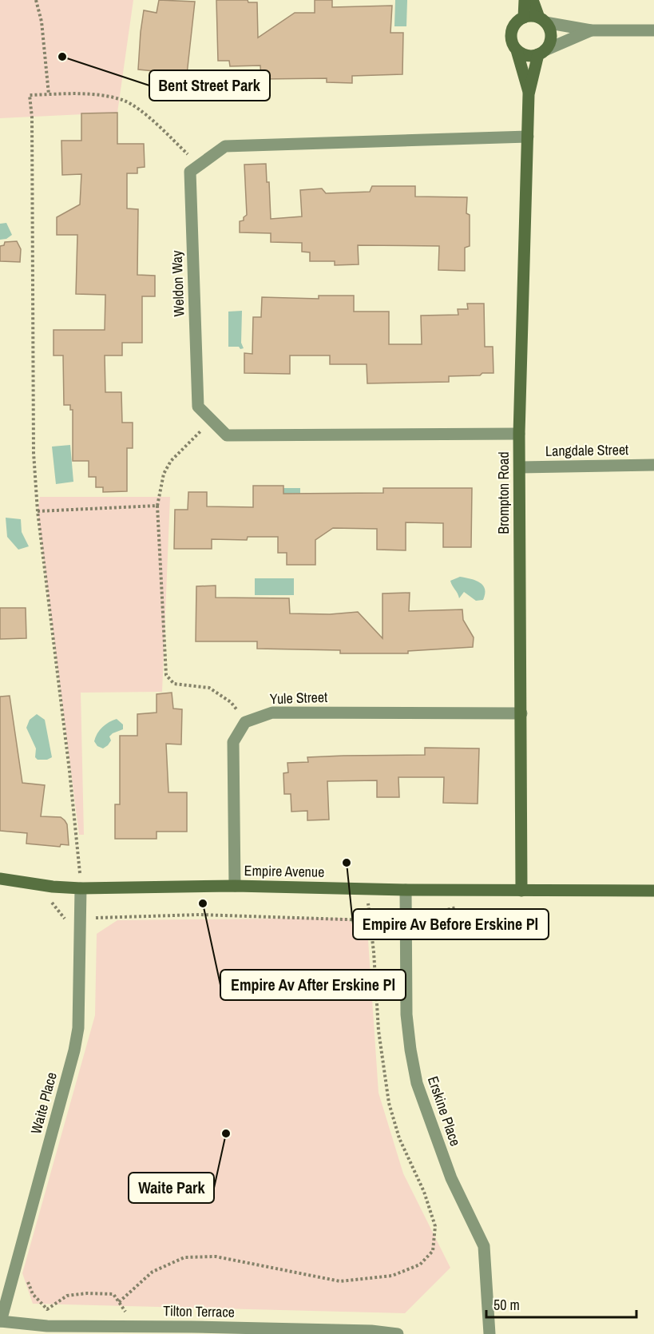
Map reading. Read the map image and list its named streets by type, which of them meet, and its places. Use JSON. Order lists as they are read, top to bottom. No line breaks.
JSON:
{"streets":{"street":["Weldon Way","Langdale Street","Brompton Road","Yule Street","Empire Avenue","Waite Place","Erskine Place","Tilton Terrace"]},"crossings":[["Weldon Way","Brompton Road"],["Langdale Street","Brompton Road"],["Brompton Road","Yule Street"],["Brompton Road","Empire Avenue"],["Empire Avenue","Waite Place"],["Empire Avenue","Erskine Place"],["Waite Place","Tilton Terrace"]],"places":["Bent Street Park","Empire Av Before Erskine Pl","Empire Av After Erskine Pl","Waite Park"],"scale_bar":"50 m"}
